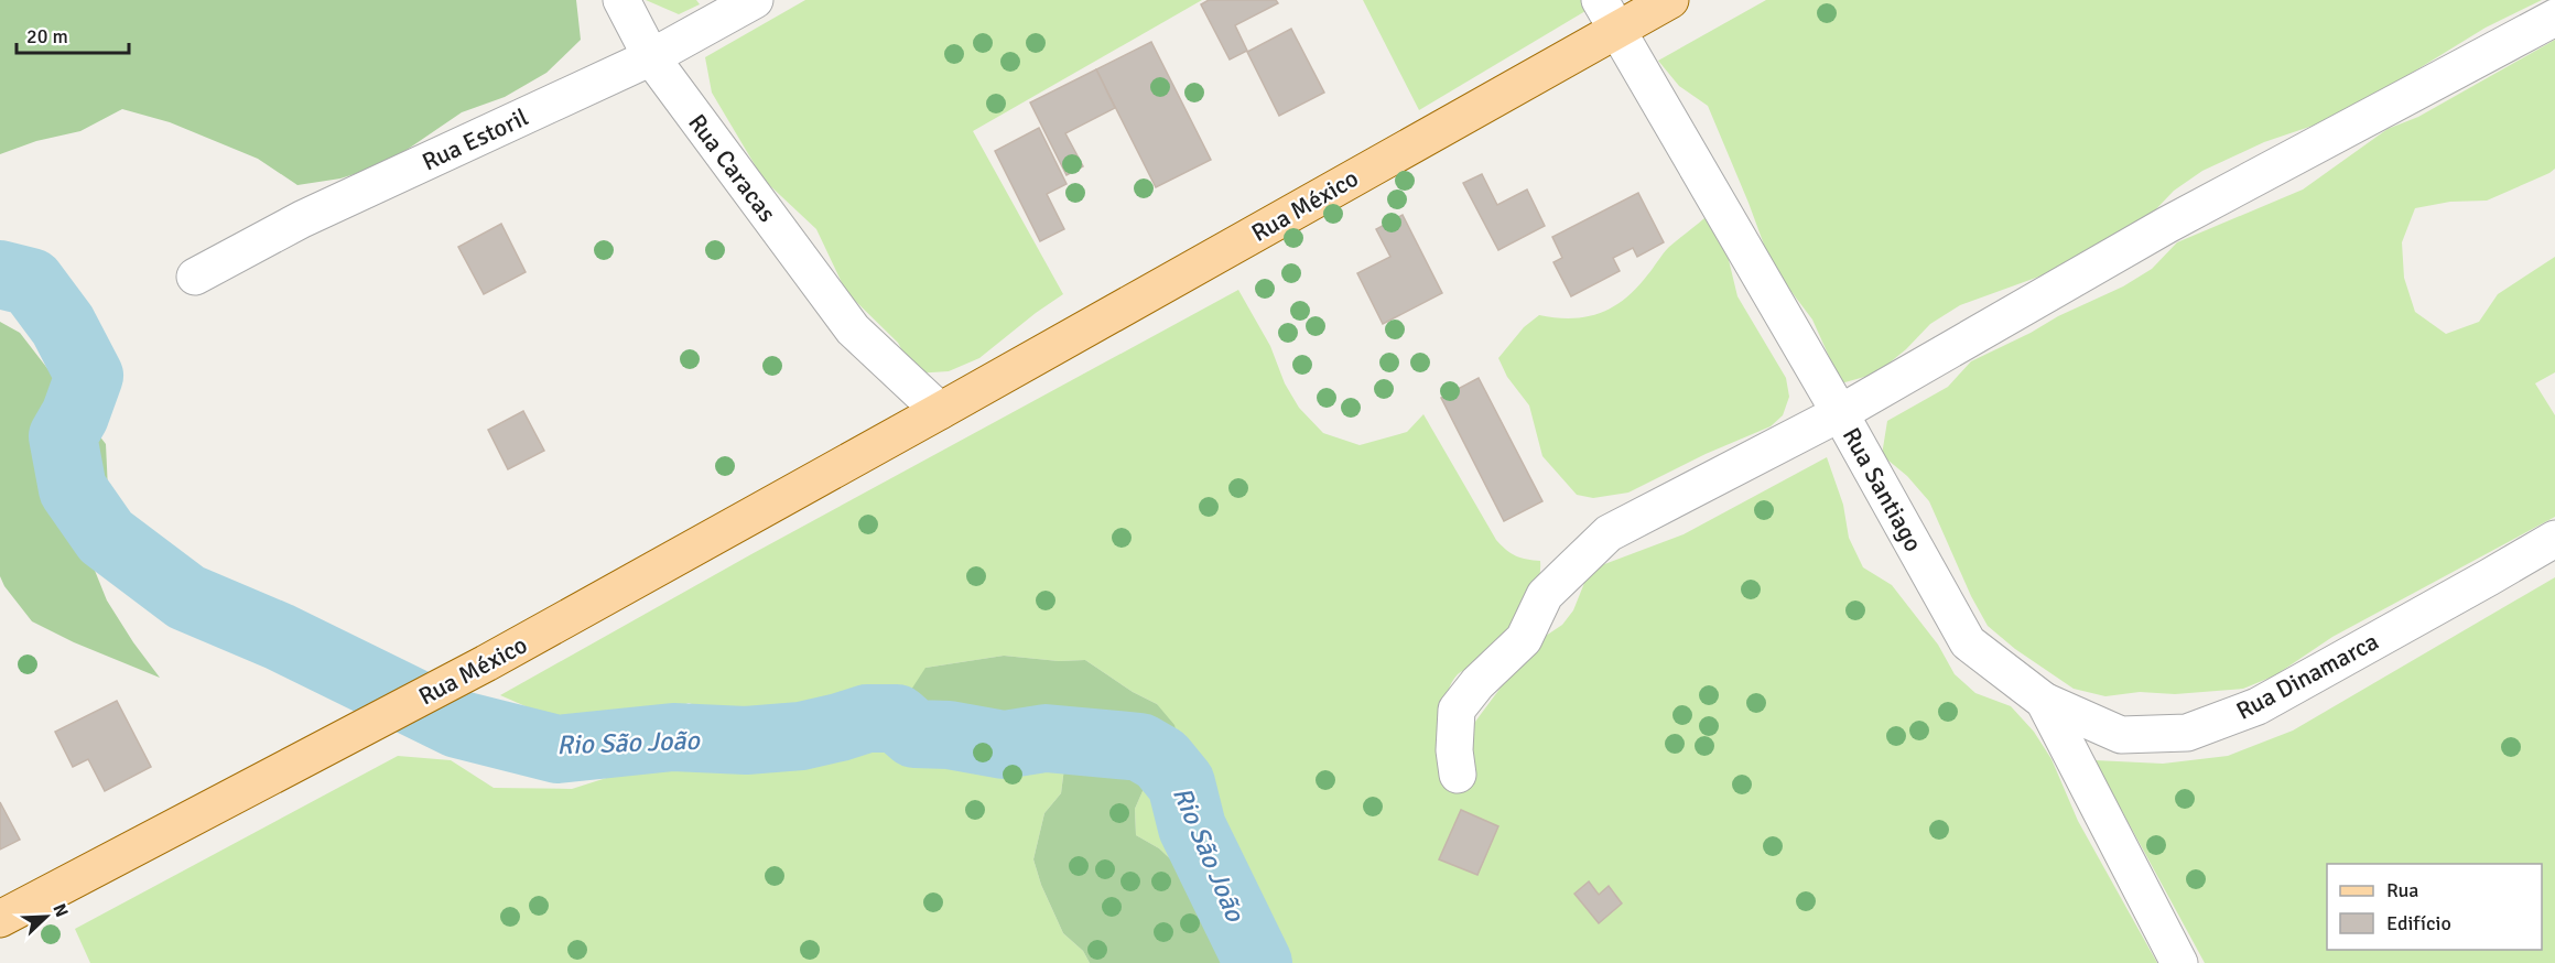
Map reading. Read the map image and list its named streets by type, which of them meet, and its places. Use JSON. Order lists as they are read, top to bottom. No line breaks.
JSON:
{"streets":{"main road":["Rua México"],"street":["Rua Estoril","Rua Caracas","Rua Santiago","Rua Dinamarca"]},"crossings":[["Rua Estoril","Rua Caracas"],["Rua Caracas","Rua México"],["Rua México","Rua Santiago"],["Rua Santiago","Rua Dinamarca"]],"water":["Rio São João"],"legend":["Rua","Edifício"],"scale_bar":"20 m","north":"top right"}
